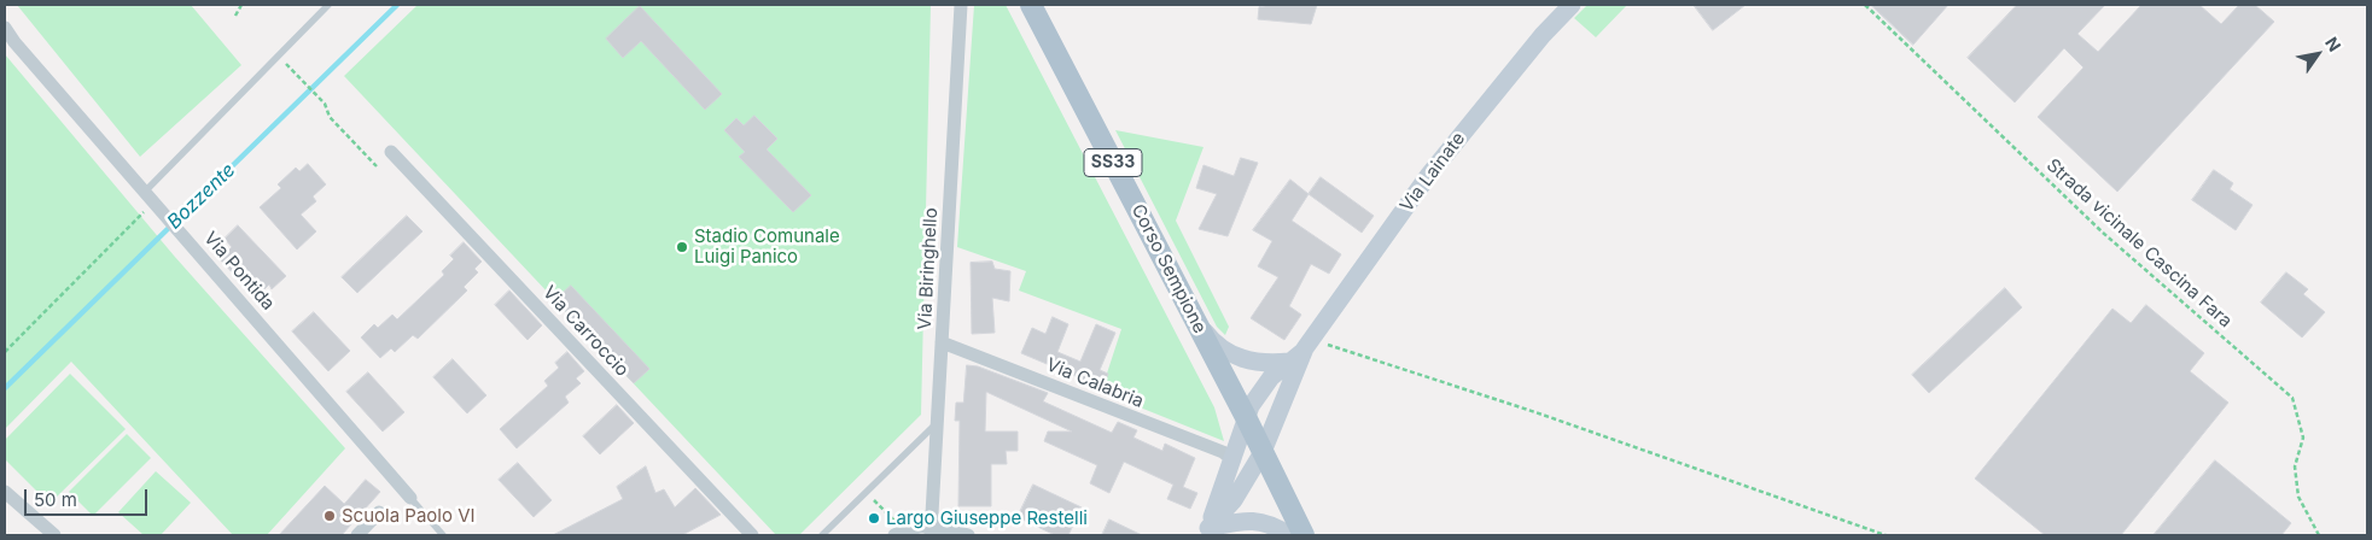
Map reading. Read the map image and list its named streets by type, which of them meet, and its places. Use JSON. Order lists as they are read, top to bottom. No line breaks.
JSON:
{"streets":{"main road":["SS33","Via Lainate","Corso Sempione"],"street":["Via Biringhello","Via Pontida","Via Carroccio","Via Calabria"],"path":["Strada vicinale Cascina Fara"]},"crossings":[["Via Lainate","Corso Sempione"],["Via Lainate","Via Calabria"],["Via Biringhello","Via Calabria"]],"water":["Bozzente"],"places":["Stadio Comunale Luigi Panico","Scuola Paolo VI","Largo Giuseppe Restelli"],"scale_bar":"50 m","north":"top right"}
